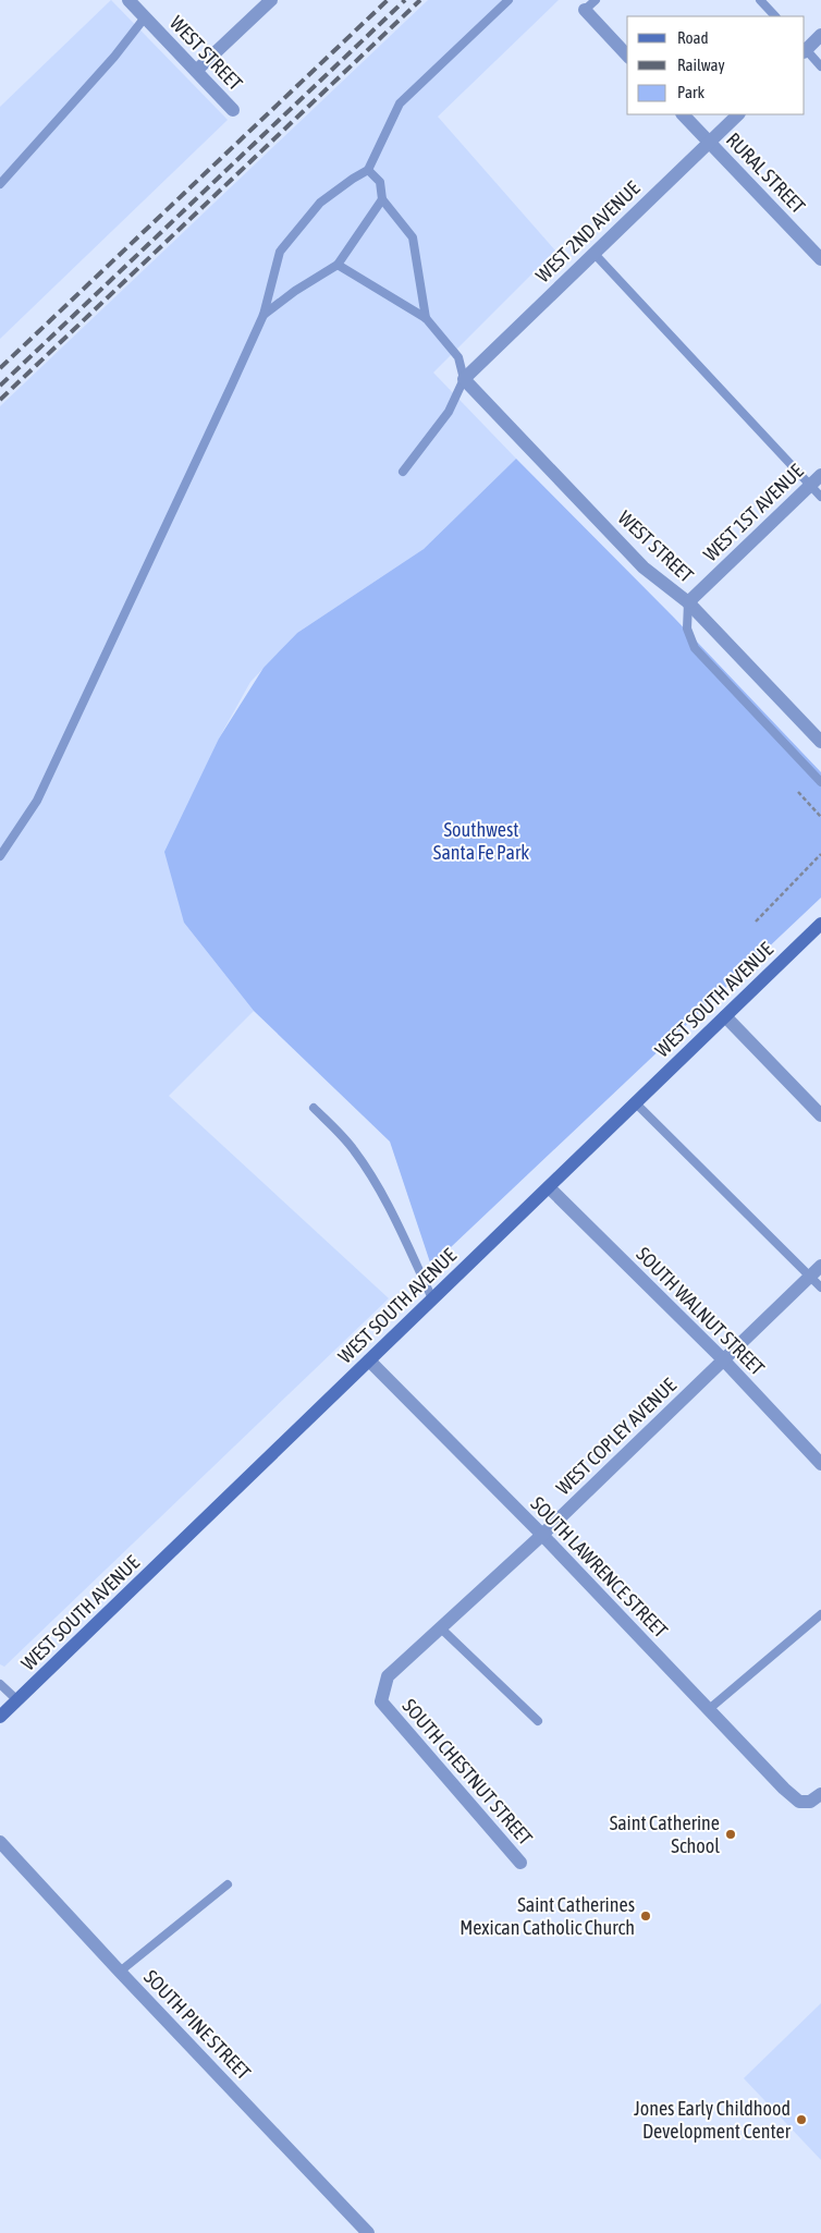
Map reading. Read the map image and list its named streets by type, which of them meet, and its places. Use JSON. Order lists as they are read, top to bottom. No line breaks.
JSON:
{"streets":{"main road":["WEST SOUTH AVENUE"],"street":["WEST STREET","RURAL STREET","WEST 2ND AVENUE","WEST 1ST AVENUE","SOUTH WALNUT STREET","WEST COPLEY AVENUE","SOUTH LAWRENCE STREET","SOUTH CHESTNUT STREET","SOUTH PINE STREET"]},"crossings":[["WEST STREET","WEST 2ND AVENUE"],["WEST STREET","WEST 1ST AVENUE"],["RURAL STREET","WEST 2ND AVENUE"],["WEST SOUTH AVENUE","SOUTH WALNUT STREET"],["WEST SOUTH AVENUE","SOUTH LAWRENCE STREET"],["SOUTH WALNUT STREET","WEST COPLEY AVENUE"],["WEST COPLEY AVENUE","SOUTH LAWRENCE STREET"],["WEST COPLEY AVENUE","SOUTH CHESTNUT STREET"]],"parks":["Southwest Santa Fe Park"],"places":["Saint Catherine School","Saint Catherines Mexican Catholic Church","Jones Early Childhood Development Center"],"legend":["Road","Railway","Park"]}
